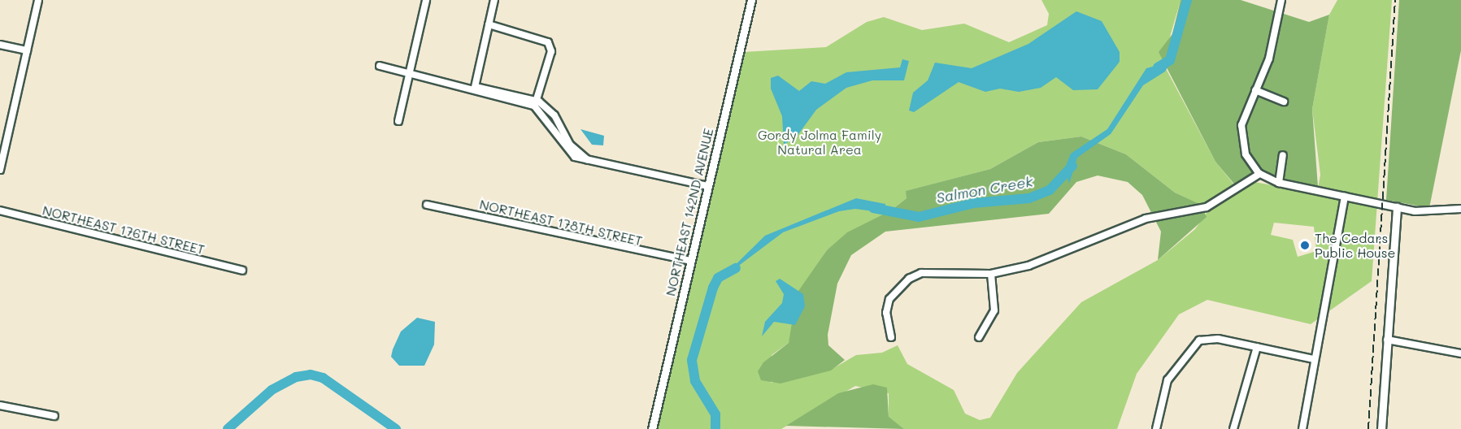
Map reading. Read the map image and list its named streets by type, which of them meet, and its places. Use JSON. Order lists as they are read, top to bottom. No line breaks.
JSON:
{"streets":{"street":["NORTHEAST 142ND AVENUE","NORTHEAST 178TH STREET","NORTHEAST 176TH STREET"]},"crossings":[["NORTHEAST 142ND AVENUE","NORTHEAST 178TH STREET"]],"water":["Salmon Creek"],"parks":["Gordy Jolma Family Natural Area"],"places":["The Cedars Public House"]}
